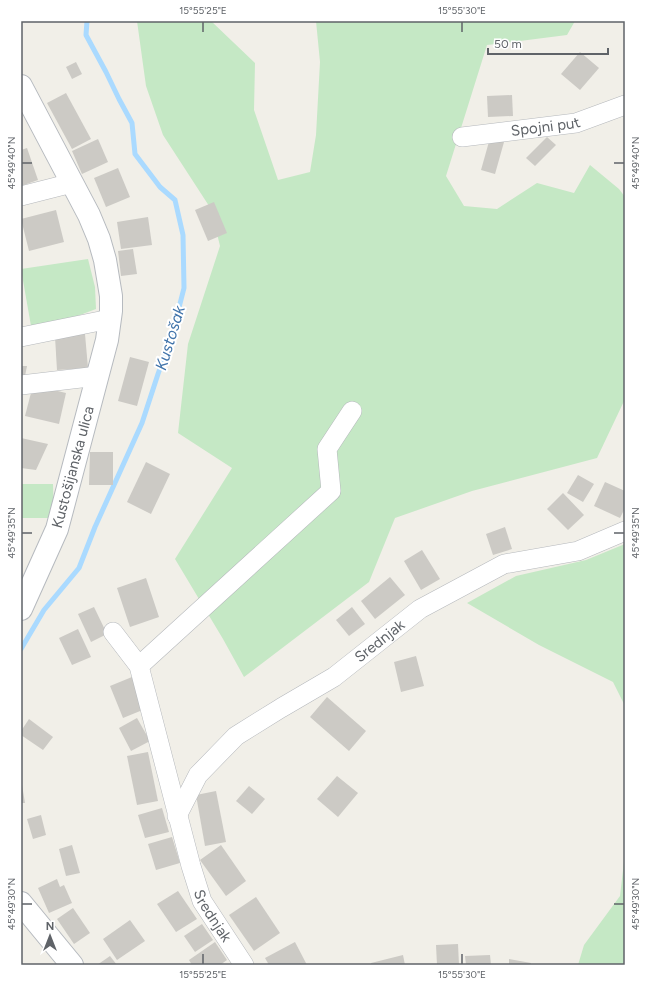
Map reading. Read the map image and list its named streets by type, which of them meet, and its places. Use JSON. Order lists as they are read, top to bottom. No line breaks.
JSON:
{"streets":{"street":["Spojni put","Kustošijanska ulica","Srednjak"]},"water":["Kustošak"],"scale_bar":"50 m","north":"top","coordinates":["15°55'25\"E","15°55'30\"E","45°49'40\"N","45°49'35\"N","45°49'30\"N"]}
